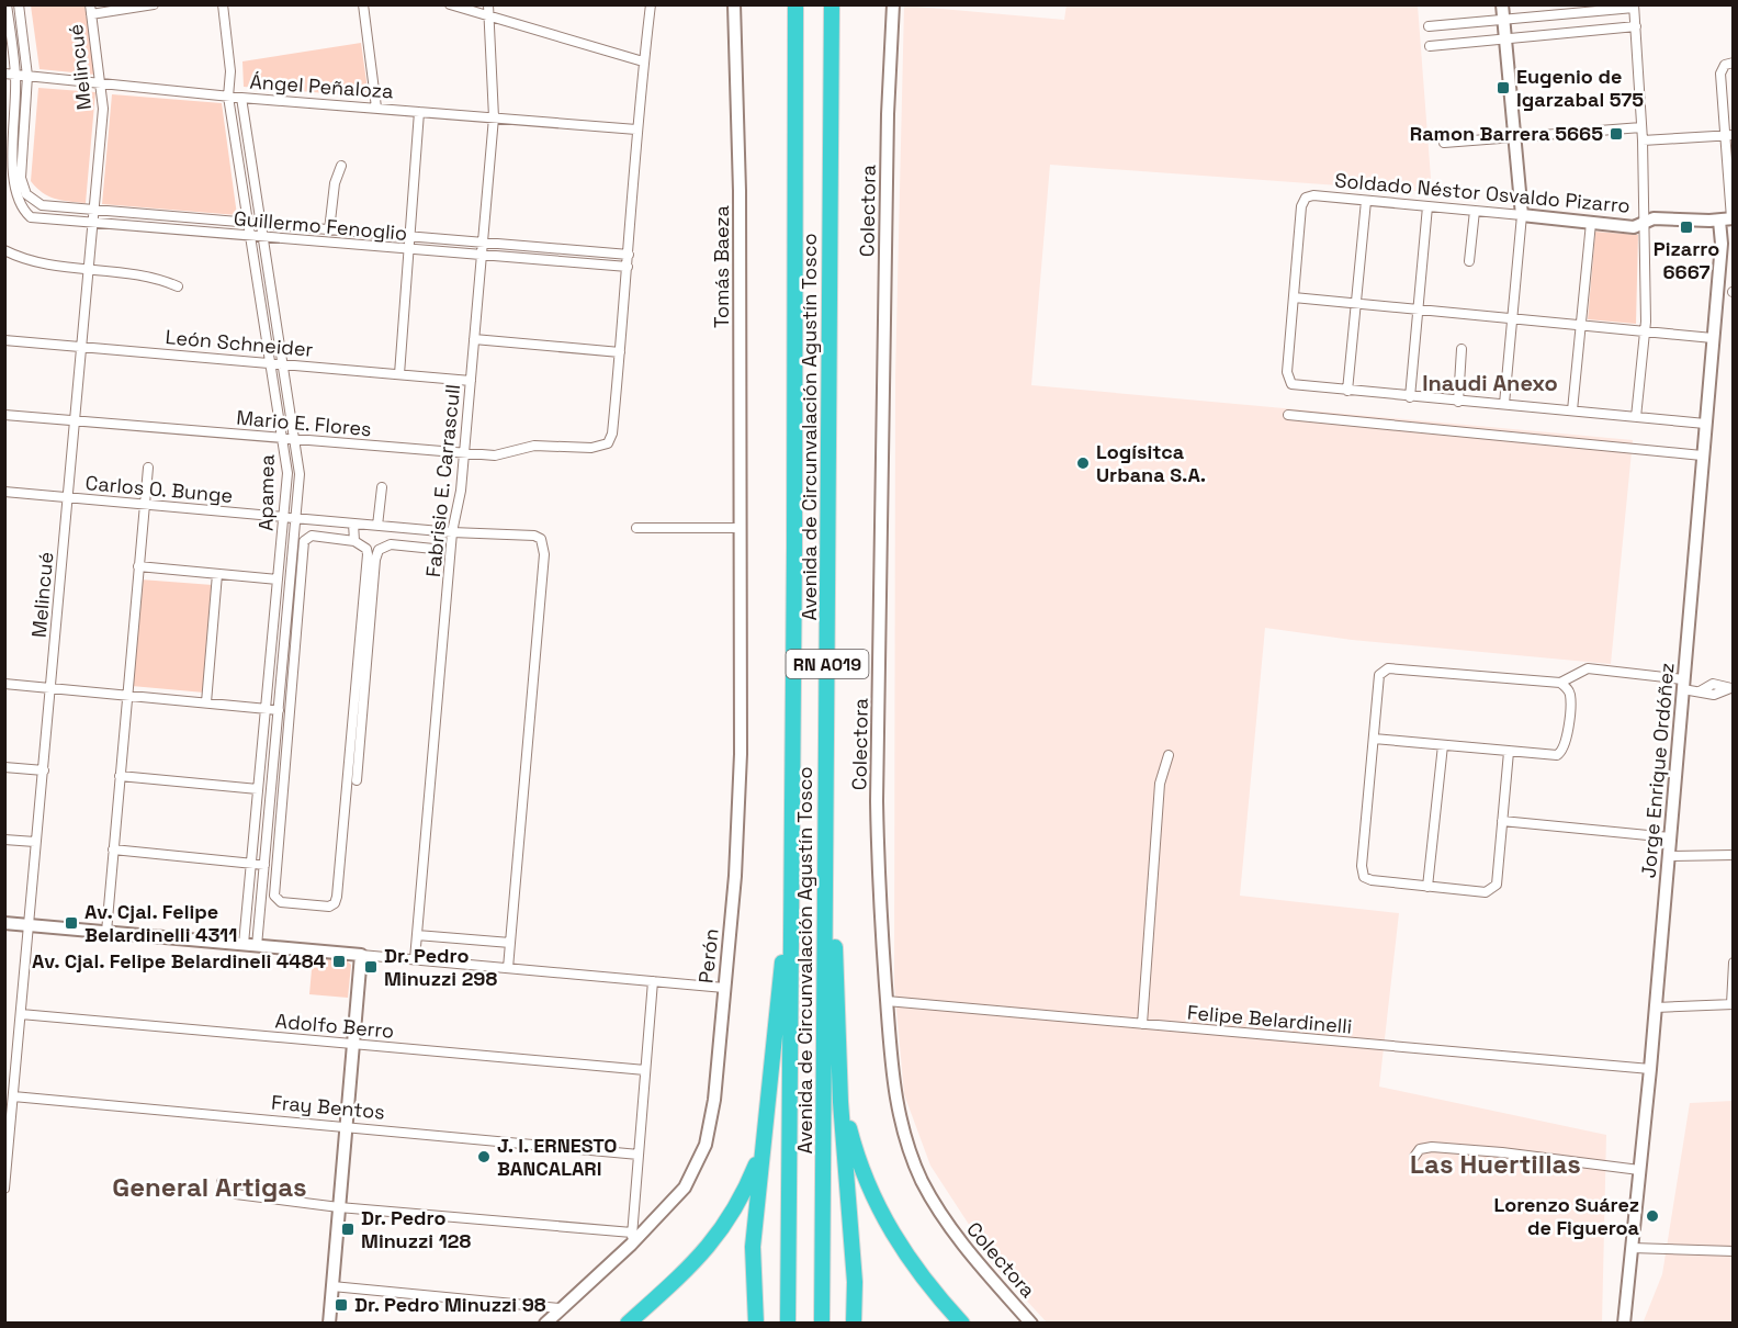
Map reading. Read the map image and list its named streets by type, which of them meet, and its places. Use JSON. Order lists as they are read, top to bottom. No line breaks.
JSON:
{"streets":{"highway":["Avenida de Circunvalación Agustín Tosco","RN A019"],"street":["Melincué","Ángel Peñaloza","Soldado Néstor Osvaldo Pizarro","Colectora","Guillermo Fenoglio","Tomás Baeza","León Schneider","Mario E. Flores","Fabrisio E. Carrascull","Carlos O. Bunge","Apamea","Jorge Enrique Ordóñez","Perón","Felipe Belardinelli","Adolfo Berro","Fray Bentos"]},"crossings":[["Melincué","Ángel Peñaloza"],["Melincué","Guillermo Fenoglio"],["Melincué","León Schneider"],["Melincué","Mario E. Flores"],["Melincué","Carlos O. Bunge"],["Melincué","Adolfo Berro"],["Melincué","Fray Bentos"],["Ángel Peñaloza","Guillermo Fenoglio"],["Ángel Peñaloza","Fabrisio E. Carrascull"],["Ángel Peñaloza","Apamea"],["Soldado Néstor Osvaldo Pizarro","Jorge Enrique Ordóñez"],["Colectora","Felipe Belardinelli"],["Guillermo Fenoglio","Fabrisio E. Carrascull"],["Guillermo Fenoglio","Apamea"],["Tomás Baeza","Perón"],["León Schneider","Fabrisio E. Carrascull"],["León Schneider","Apamea"],["Mario E. Flores","Fabrisio E. Carrascull"],["Mario E. Flores","Apamea"],["Fabrisio E. Carrascull","Carlos O. Bunge"],["Carlos O. Bunge","Apamea"],["Jorge Enrique Ordóñez","Felipe Belardinelli"]],"districts":["Inaudi Anexo","Las Huertillas","General Artigas"],"places":{"transit":["Eugenio de Igarzabal 575","Ramon Barrera 5665","Pizarro 6667","Av. Cjal. Felipe Belardinelli 4311","Av. Cjal. Felipe Belardineli 4484","Dr. Pedro Minuzzi 298","Dr. Pedro Minuzzi 128","Dr. Pedro Minuzzi 98"],"other":["Logísitca Urbana S.A.","J. I. ERNESTO BANCALARI","Lorenzo Suárez de Figueroa"]}}
